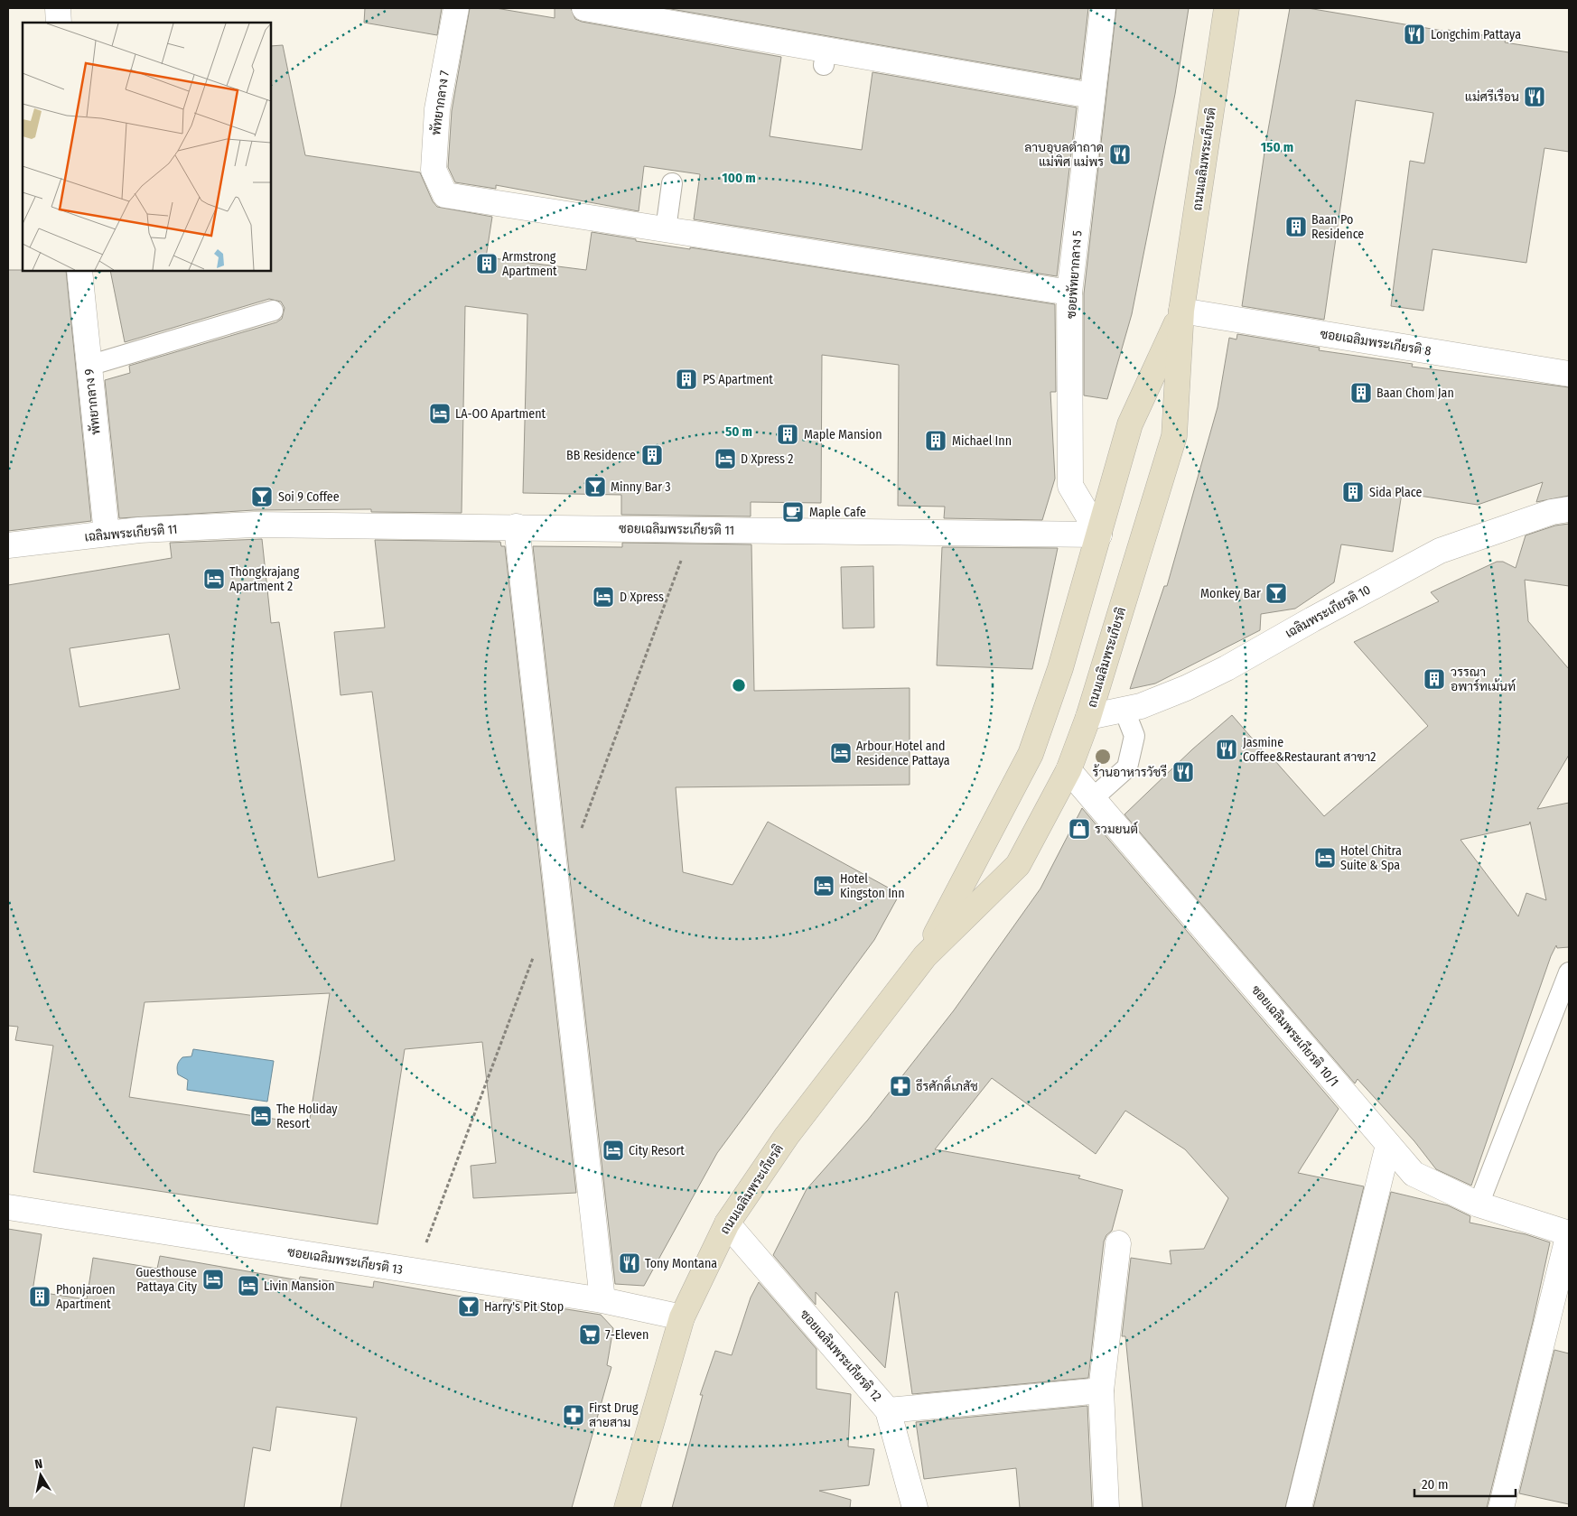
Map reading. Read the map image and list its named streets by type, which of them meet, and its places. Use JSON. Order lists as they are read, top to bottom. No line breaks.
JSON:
{"streets":{"main road":["ถนนเฉลิมพระเกียรติ"],"street":["พัทยากลาง 7","ซอยพัทยากลาง 5","ซอยเฉลิมพระเกียรติ 8","พัทยากลาง 9","ซอยเฉลิมพระเกียรติ 11","เฉลิมพระเกียรติ 11","เฉลิมพระเกียรติ 10","ซอยเฉลิมพระเกียรติ 10/1","ซอยเฉลิมพระเกียรติ 13","ซอยเฉลิมพระเกียรติ 12"]},"crossings":[["ถนนเฉลิมพระเกียรติ","ซอยพัทยากลาง 5"],["ถนนเฉลิมพระเกียรติ","ซอยเฉลิมพระเกียรติ 8"],["ถนนเฉลิมพระเกียรติ","ซอยเฉลิมพระเกียรติ 11"],["ถนนเฉลิมพระเกียรติ","เฉลิมพระเกียรติ 10"],["ถนนเฉลิมพระเกียรติ","ซอยเฉลิมพระเกียรติ 10/1"],["ถนนเฉลิมพระเกียรติ","ซอยเฉลิมพระเกียรติ 13"],["ถนนเฉลิมพระเกียรติ","ซอยเฉลิมพระเกียรติ 12"],["ซอยพัทยากลาง 5","ซอยเฉลิมพระเกียรติ 11"],["พัทยากลาง 9","เฉลิมพระเกียรติ 11"],["ซอยเฉลิมพระเกียรติ 11","เฉลิมพระเกียรติ 11"]],"places":{"restaurant":["Longchim Pattaya","แม่ศรีเรือน","ลาบอุบลตำถาด แม่พิศ แม่พร","Jasmine Coffee&Restaurant สาขา2","ร้านอาหารวัชรี","Tony Montana"],"building":["Baan Po Residence","Armstrong Apartment","PS Apartment","Baan Chom Jan","Maple Mansion","Michael Inn","BB Residence","Sida Place","วรรณา อพาร์ทเม้นท์","Phonjaroen Apartment"],"hotel":["LA-OO Apartment","D Xpress 2","Thongkrajang Apartment 2","D Xpress","Arbour Hotel and Residence Pattaya","Hotel Chitra Suite & Spa","Hotel Kingston Inn","The Holiday Resort","City Resort","Guesthouse Pattaya City","Livin Mansion"],"bar":["Minny Bar 3","Soi 9 Coffee","Monkey Bar","Harry's Pit Stop"],"cafe":["Maple Cafe"],"shop":["รวมยนต์"],"pharmacy":["ธีรศักดิ์เภสัช","First Drug สายสาม"],"supermarket":["7-Eleven"]},"scale_bar":"20 m","north":"top","rings":["150 m","100 m","50 m"]}
